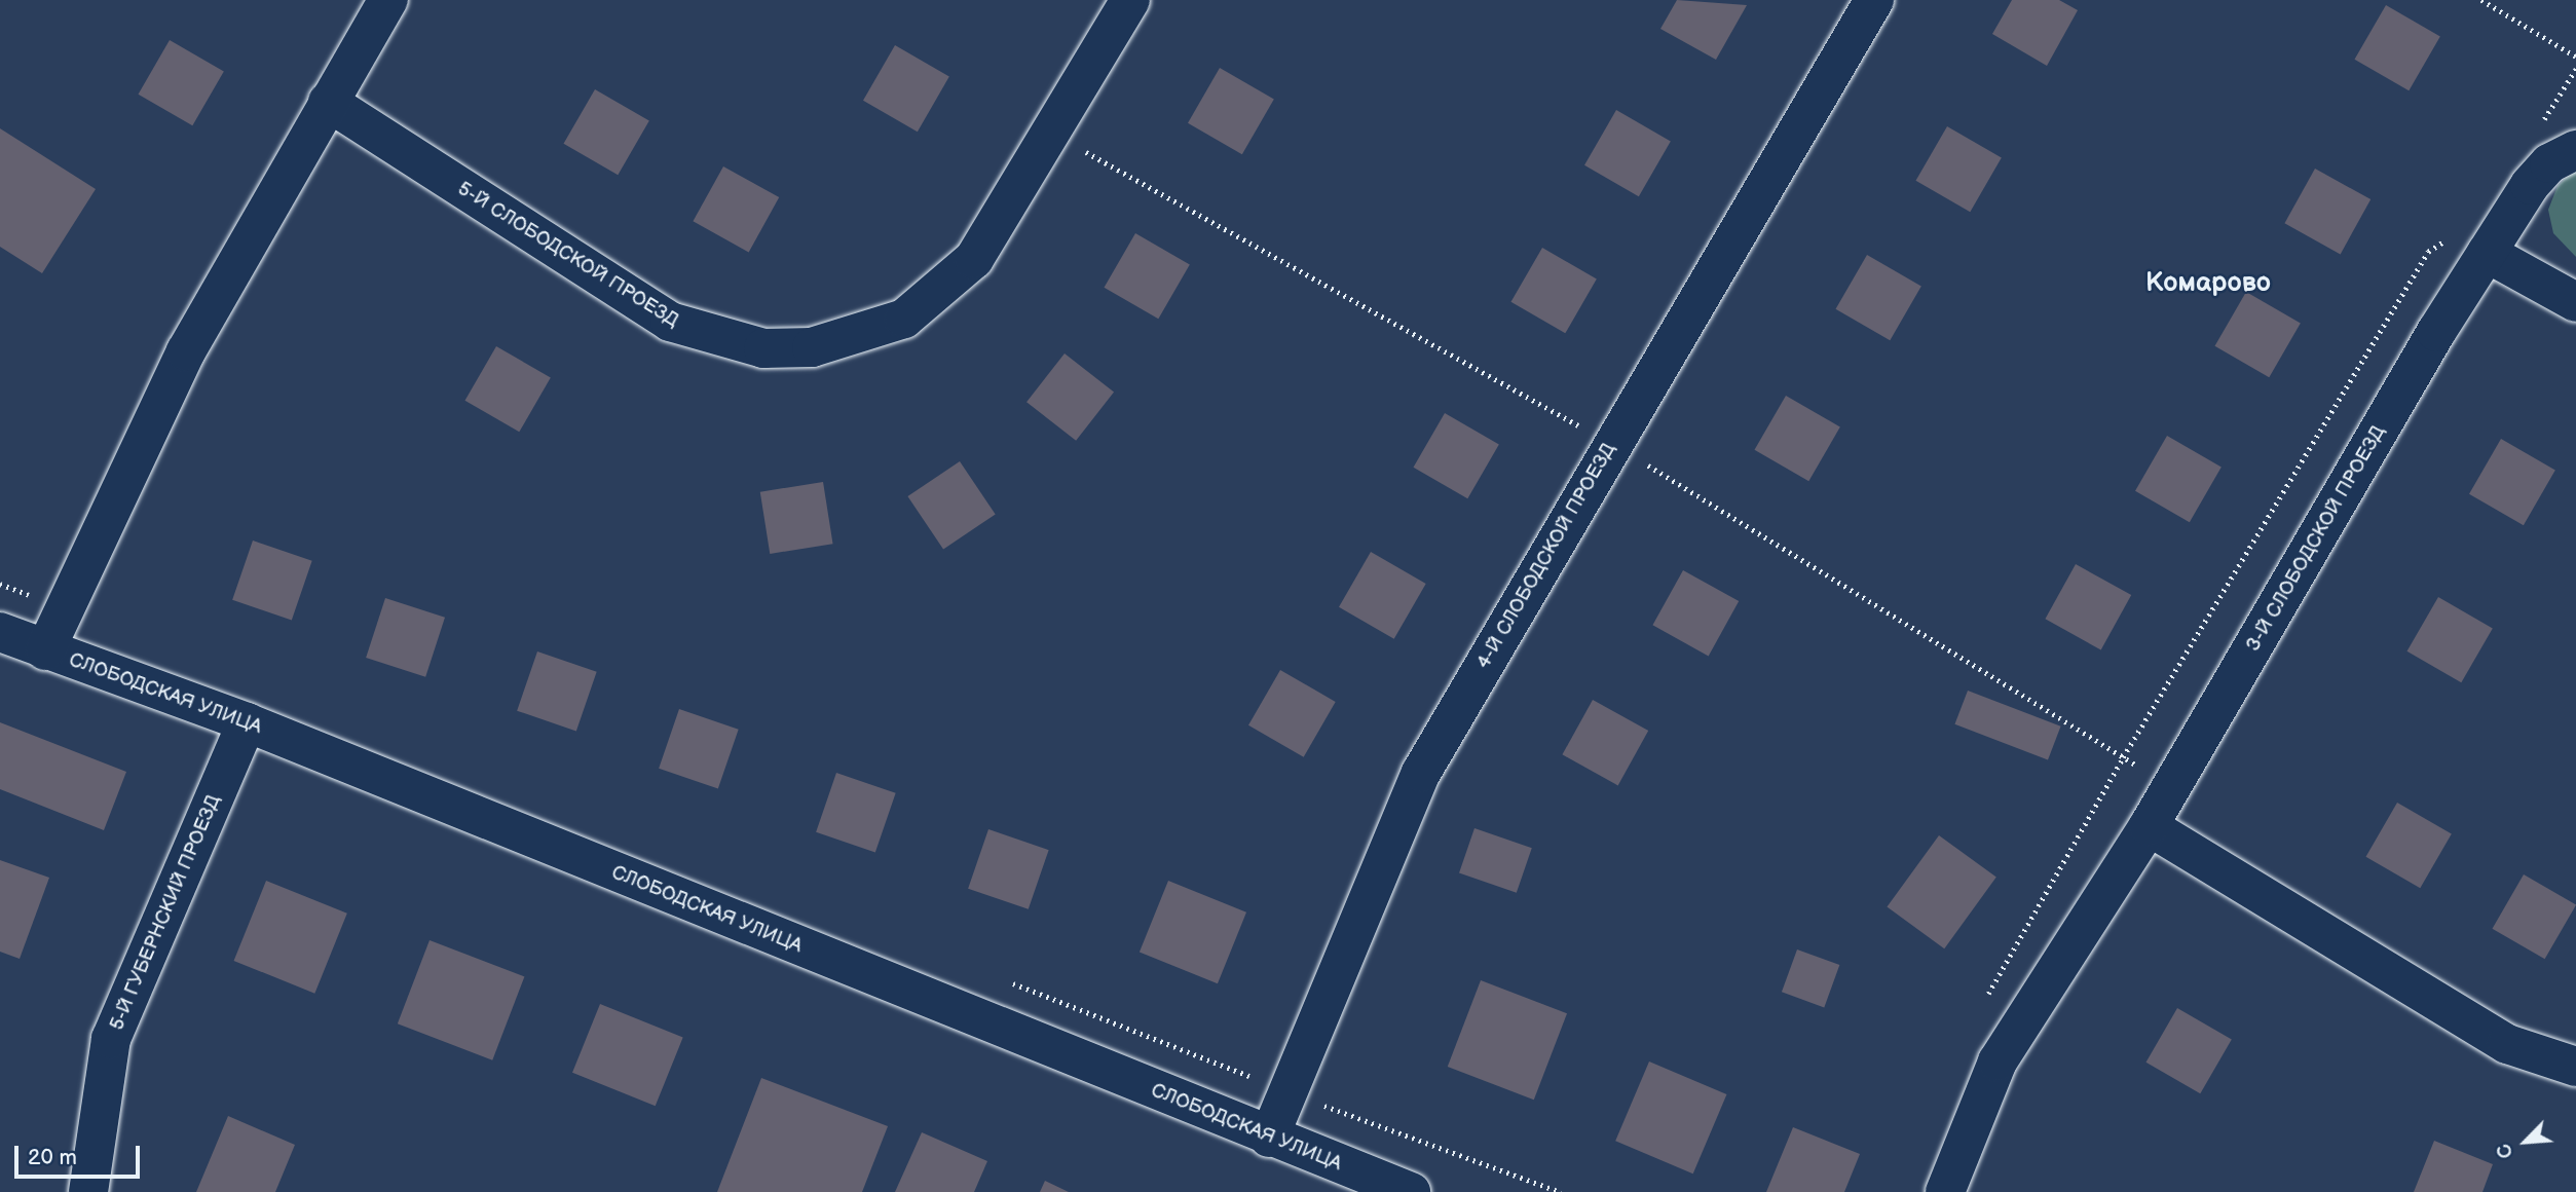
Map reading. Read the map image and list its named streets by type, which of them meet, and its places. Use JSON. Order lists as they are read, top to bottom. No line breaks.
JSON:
{"streets":{"street":["5-Й СЛОБОДСКОЙ ПРОЕЗД","3-Й СЛОБОДСКОЙ ПРОЕЗД","4-Й СЛОБОДСКОЙ ПРОЕЗД","СЛОБОДСКАЯ УЛИЦА","5-Й ГУБЕРНСКИЙ ПРОЕЗД"]},"crossings":[["4-Й СЛОБОДСКОЙ ПРОЕЗД","СЛОБОДСКАЯ УЛИЦА"],["СЛОБОДСКАЯ УЛИЦА","5-Й ГУБЕРНСКИЙ ПРОЕЗД"]],"districts":["Комарово"],"scale_bar":"20 m","north":"bottom left"}
